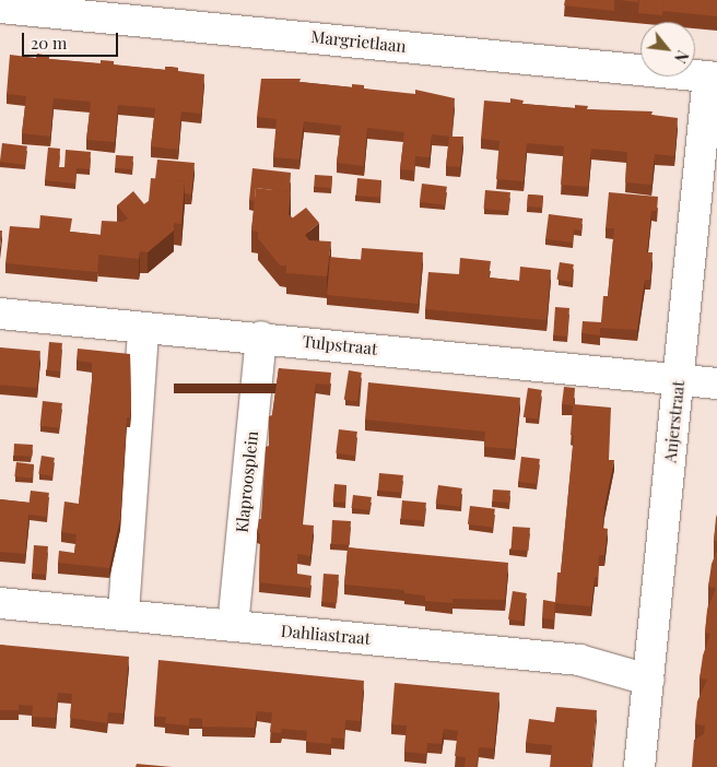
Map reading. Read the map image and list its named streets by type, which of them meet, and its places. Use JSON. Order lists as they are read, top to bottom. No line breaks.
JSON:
{"streets":{"street":["Margrietlaan","Tulpstraat","Anjerstraat","Klaproosplein","Dahliastraat"]},"crossings":[["Margrietlaan","Anjerstraat"],["Tulpstraat","Anjerstraat"],["Tulpstraat","Klaproosplein"],["Anjerstraat","Dahliastraat"],["Klaproosplein","Dahliastraat"]],"scale_bar":"20 m","north":"bottom right"}
